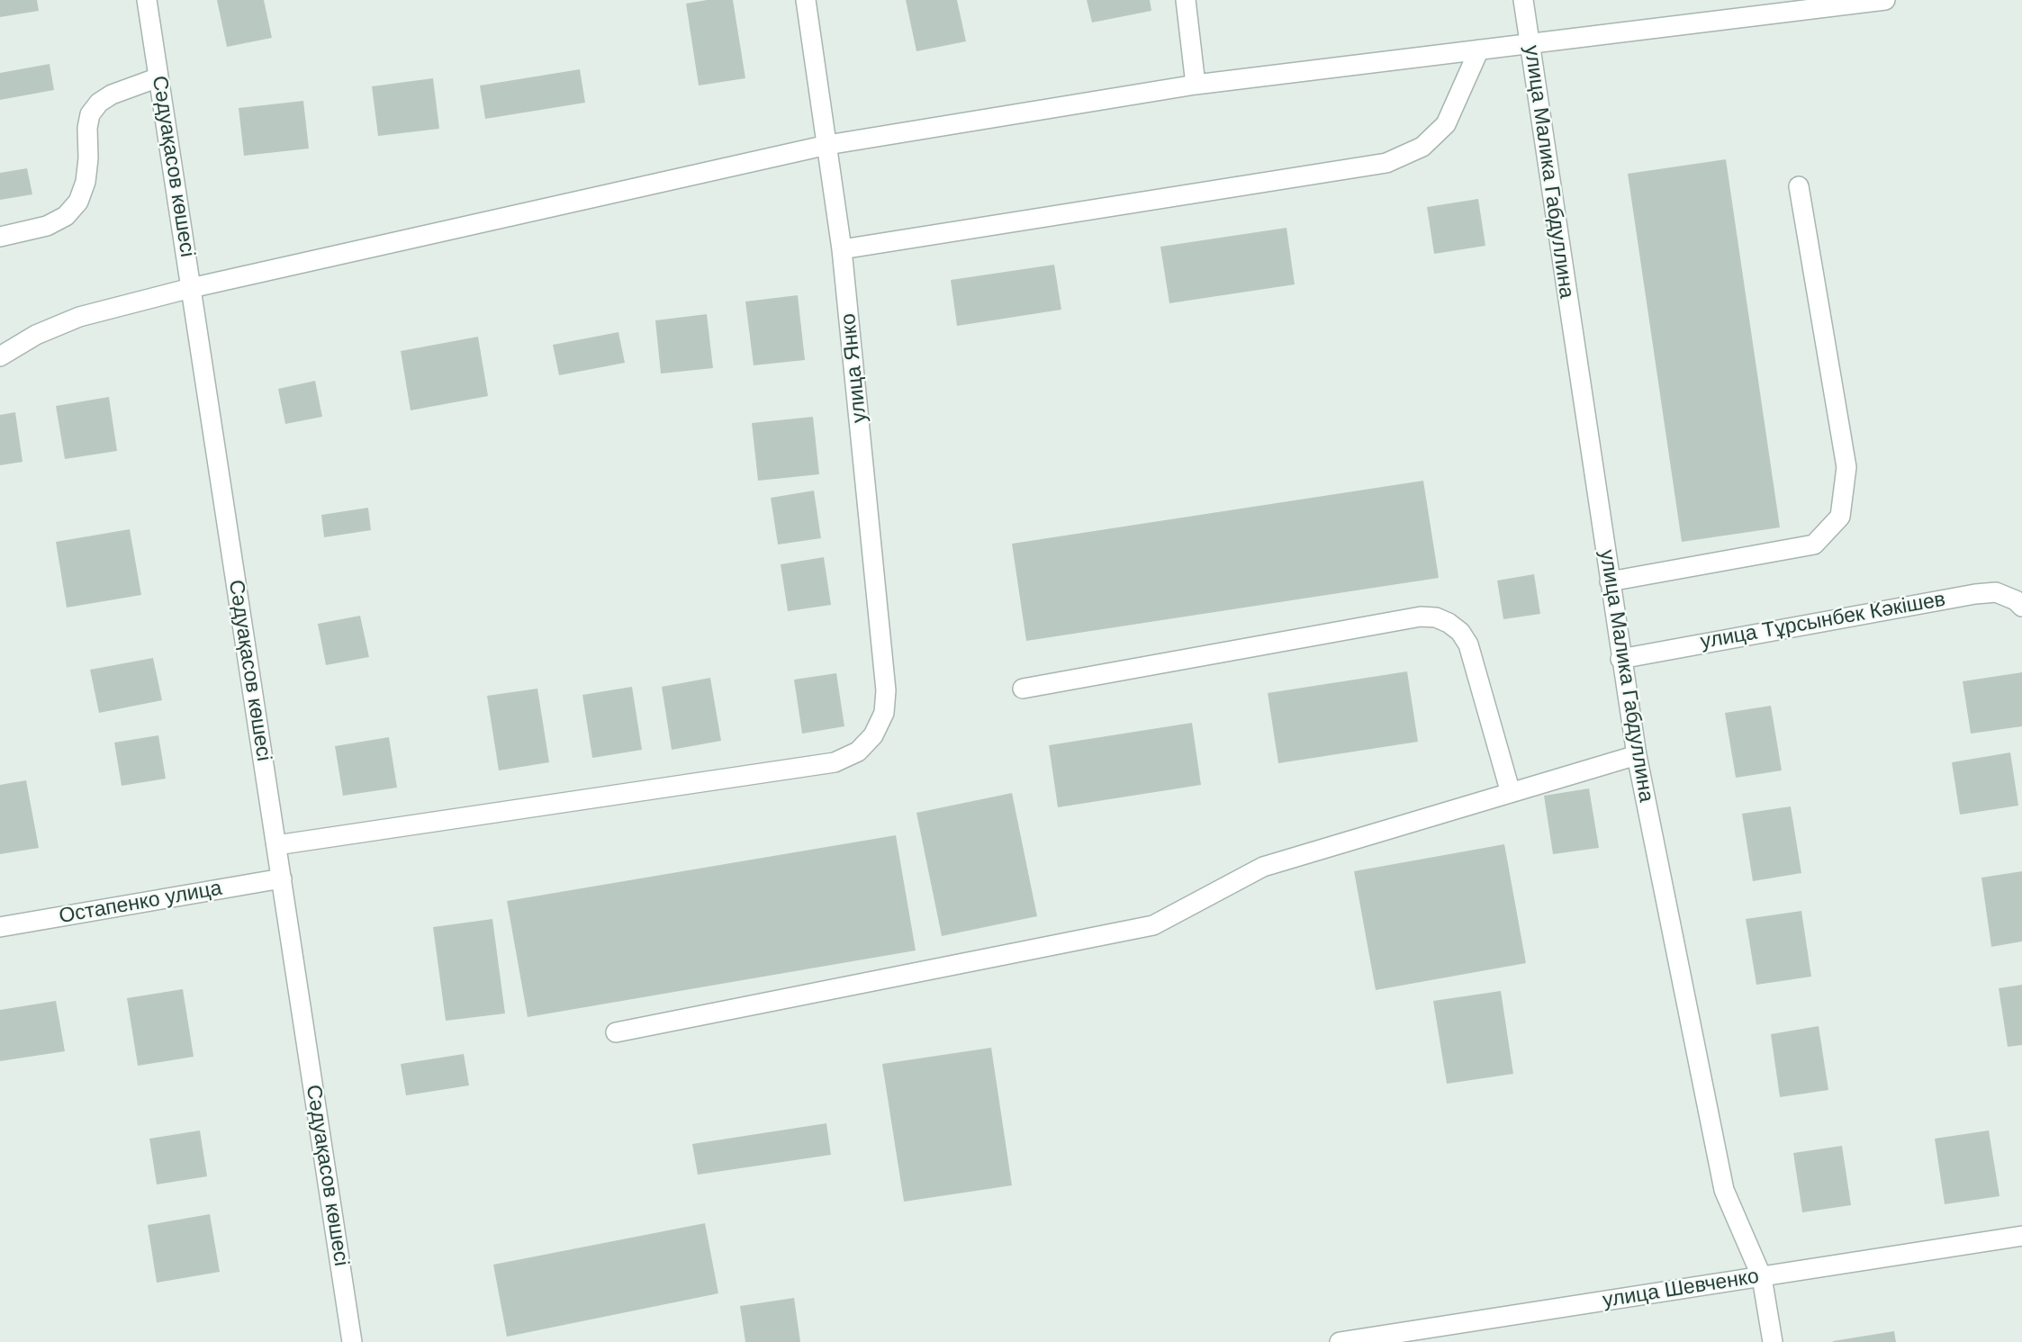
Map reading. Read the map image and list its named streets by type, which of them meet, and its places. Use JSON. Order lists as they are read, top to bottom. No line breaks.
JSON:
{"streets":{"street":["Сәдуақасов көшесі","улица Малика Габдуллина","улица Янко","улица Тұрсынбек Кәкішев","Остапенко улица","улица Шевченко"]},"crossings":[["Сәдуақасов көшесі","улица Янко"],["Сәдуақасов көшесі","Остапенко улица"],["улица Малика Габдуллина","улица Тұрсынбек Кәкішев"],["улица Малика Габдуллина","улица Шевченко"]]}
